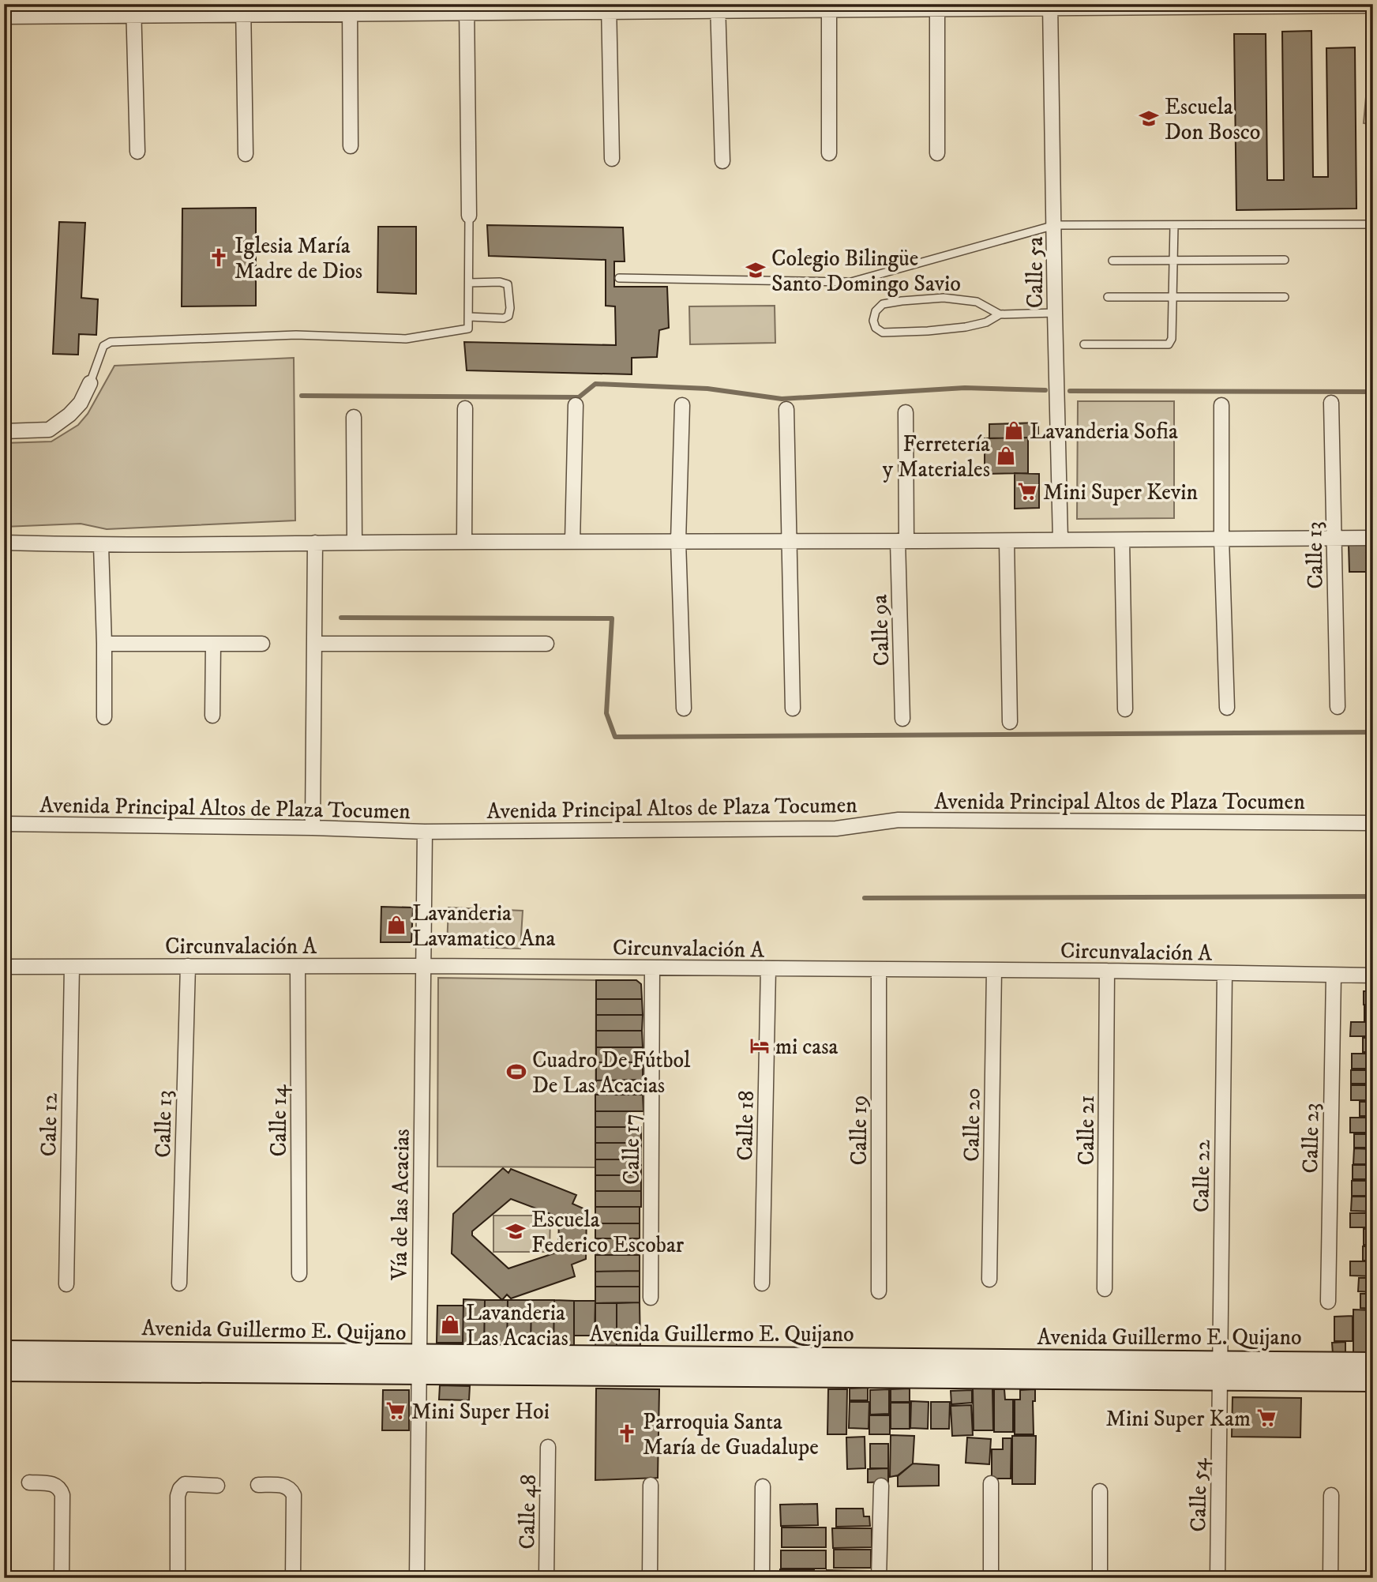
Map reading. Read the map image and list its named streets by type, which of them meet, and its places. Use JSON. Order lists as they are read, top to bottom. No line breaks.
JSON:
{"streets":{"street":["Calle 5a","Calle 13","Calle 9a","Avenida Principal Altos de Plaza Tocumen","Circunvalación A","Calle 14","Cale 12","Calle 20","Calle 18","Calle 19","Calle 21","Calle 23","Calle 17","Calle 22","Vía de las Acacias","Avenida Guillermo E. Quijano","Calle 54","Calle 48"]},"crossings":[["Calle 13","Circunvalación A"],["Avenida Principal Altos de Plaza Tocumen","Vía de las Acacias"],["Circunvalación A","Calle 14"],["Circunvalación A","Cale 12"],["Circunvalación A","Calle 20"],["Circunvalación A","Calle 18"],["Circunvalación A","Calle 19"],["Circunvalación A","Calle 21"],["Circunvalación A","Calle 23"],["Circunvalación A","Calle 17"],["Circunvalación A","Calle 22"],["Circunvalación A","Vía de las Acacias"],["Calle 22","Avenida Guillermo E. Quijano"],["Calle 22","Calle 54"],["Vía de las Acacias","Avenida Guillermo E. Quijano"],["Avenida Guillermo E. Quijano","Calle 54"]],"places":{"school or university":["Escuela Don Bosco","Colegio Bilingüe Santo Domingo Savio","Escuela Federico Escobar"],"church":["Iglesia María Madre de Dios","Parroquia Santa María de Guadalupe"],"shop":["Lavanderia Sofia","Ferretería y Materiales","Lavanderia Lavamatico Ana","Lavanderia Las Acacias"],"supermarket":["Mini Super Kevin","Mini Super Hoi","Mini Super Kam"],"hotel":["mi casa"],"sports":["Cuadro De Fútbol De Las Acacias"]}}
